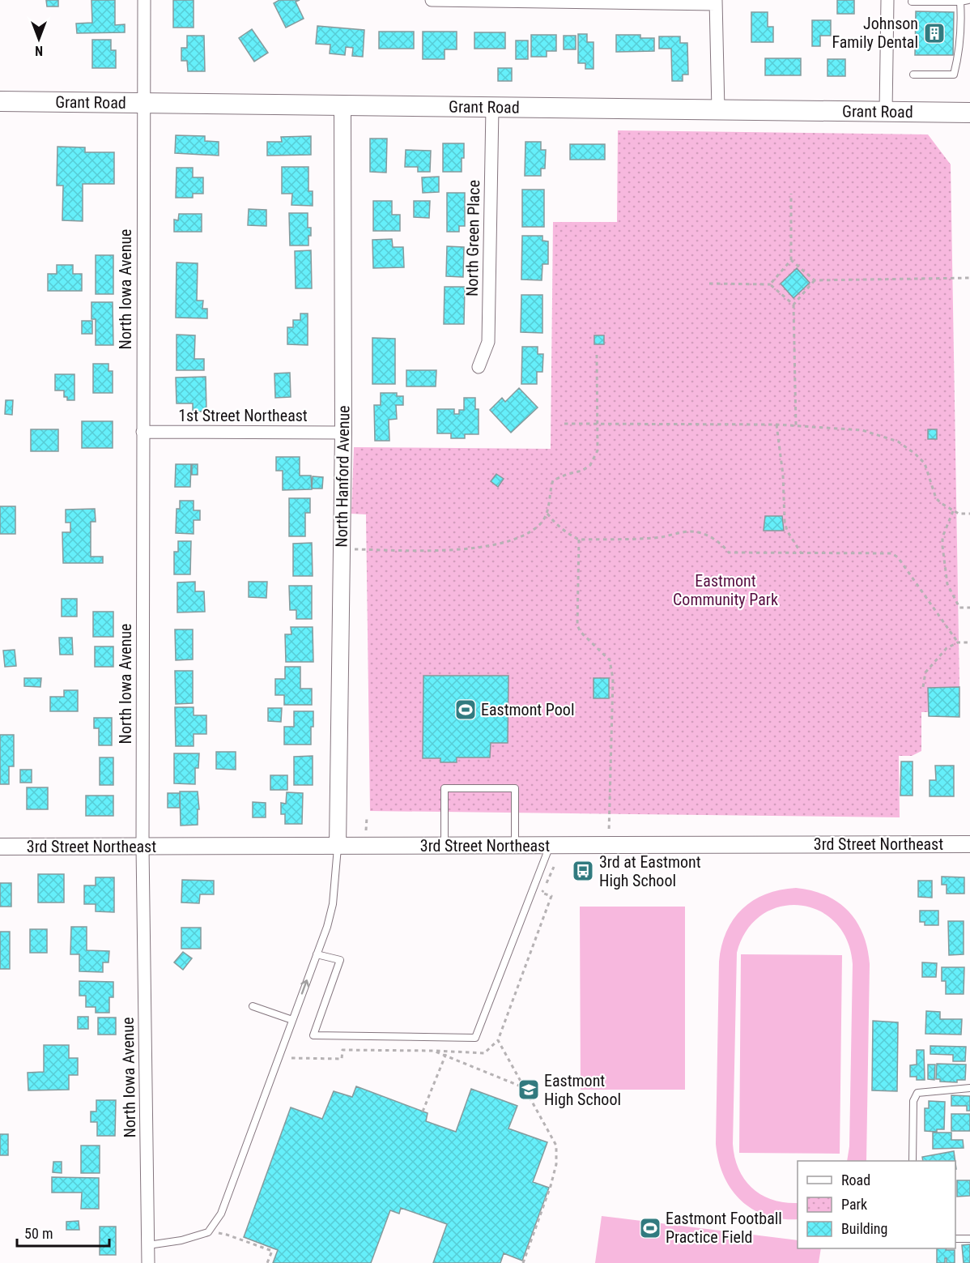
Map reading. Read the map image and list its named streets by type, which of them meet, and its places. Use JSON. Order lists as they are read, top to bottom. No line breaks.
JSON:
{"streets":{"main road":["Grant Road"],"street":["North Green Place","North Iowa Avenue","1st Street Northeast","North Hanford Avenue","3rd Street Northeast"]},"crossings":[["Grant Road","North Green Place"],["Grant Road","North Iowa Avenue"],["Grant Road","North Hanford Avenue"],["North Iowa Avenue","1st Street Northeast"],["North Iowa Avenue","3rd Street Northeast"],["1st Street Northeast","North Hanford Avenue"],["North Hanford Avenue","3rd Street Northeast"]],"parks":["Eastmont Community Park"],"places":{"building":["Johnson Family Dental"],"sports":["Eastmont Pool","Eastmont Football Practice Field"],"bus stop":["3rd at Eastmont High School"],"school or university":["Eastmont High School"]},"legend":["Road","Park","Building"],"scale_bar":"50 m","north":"bottom"}
